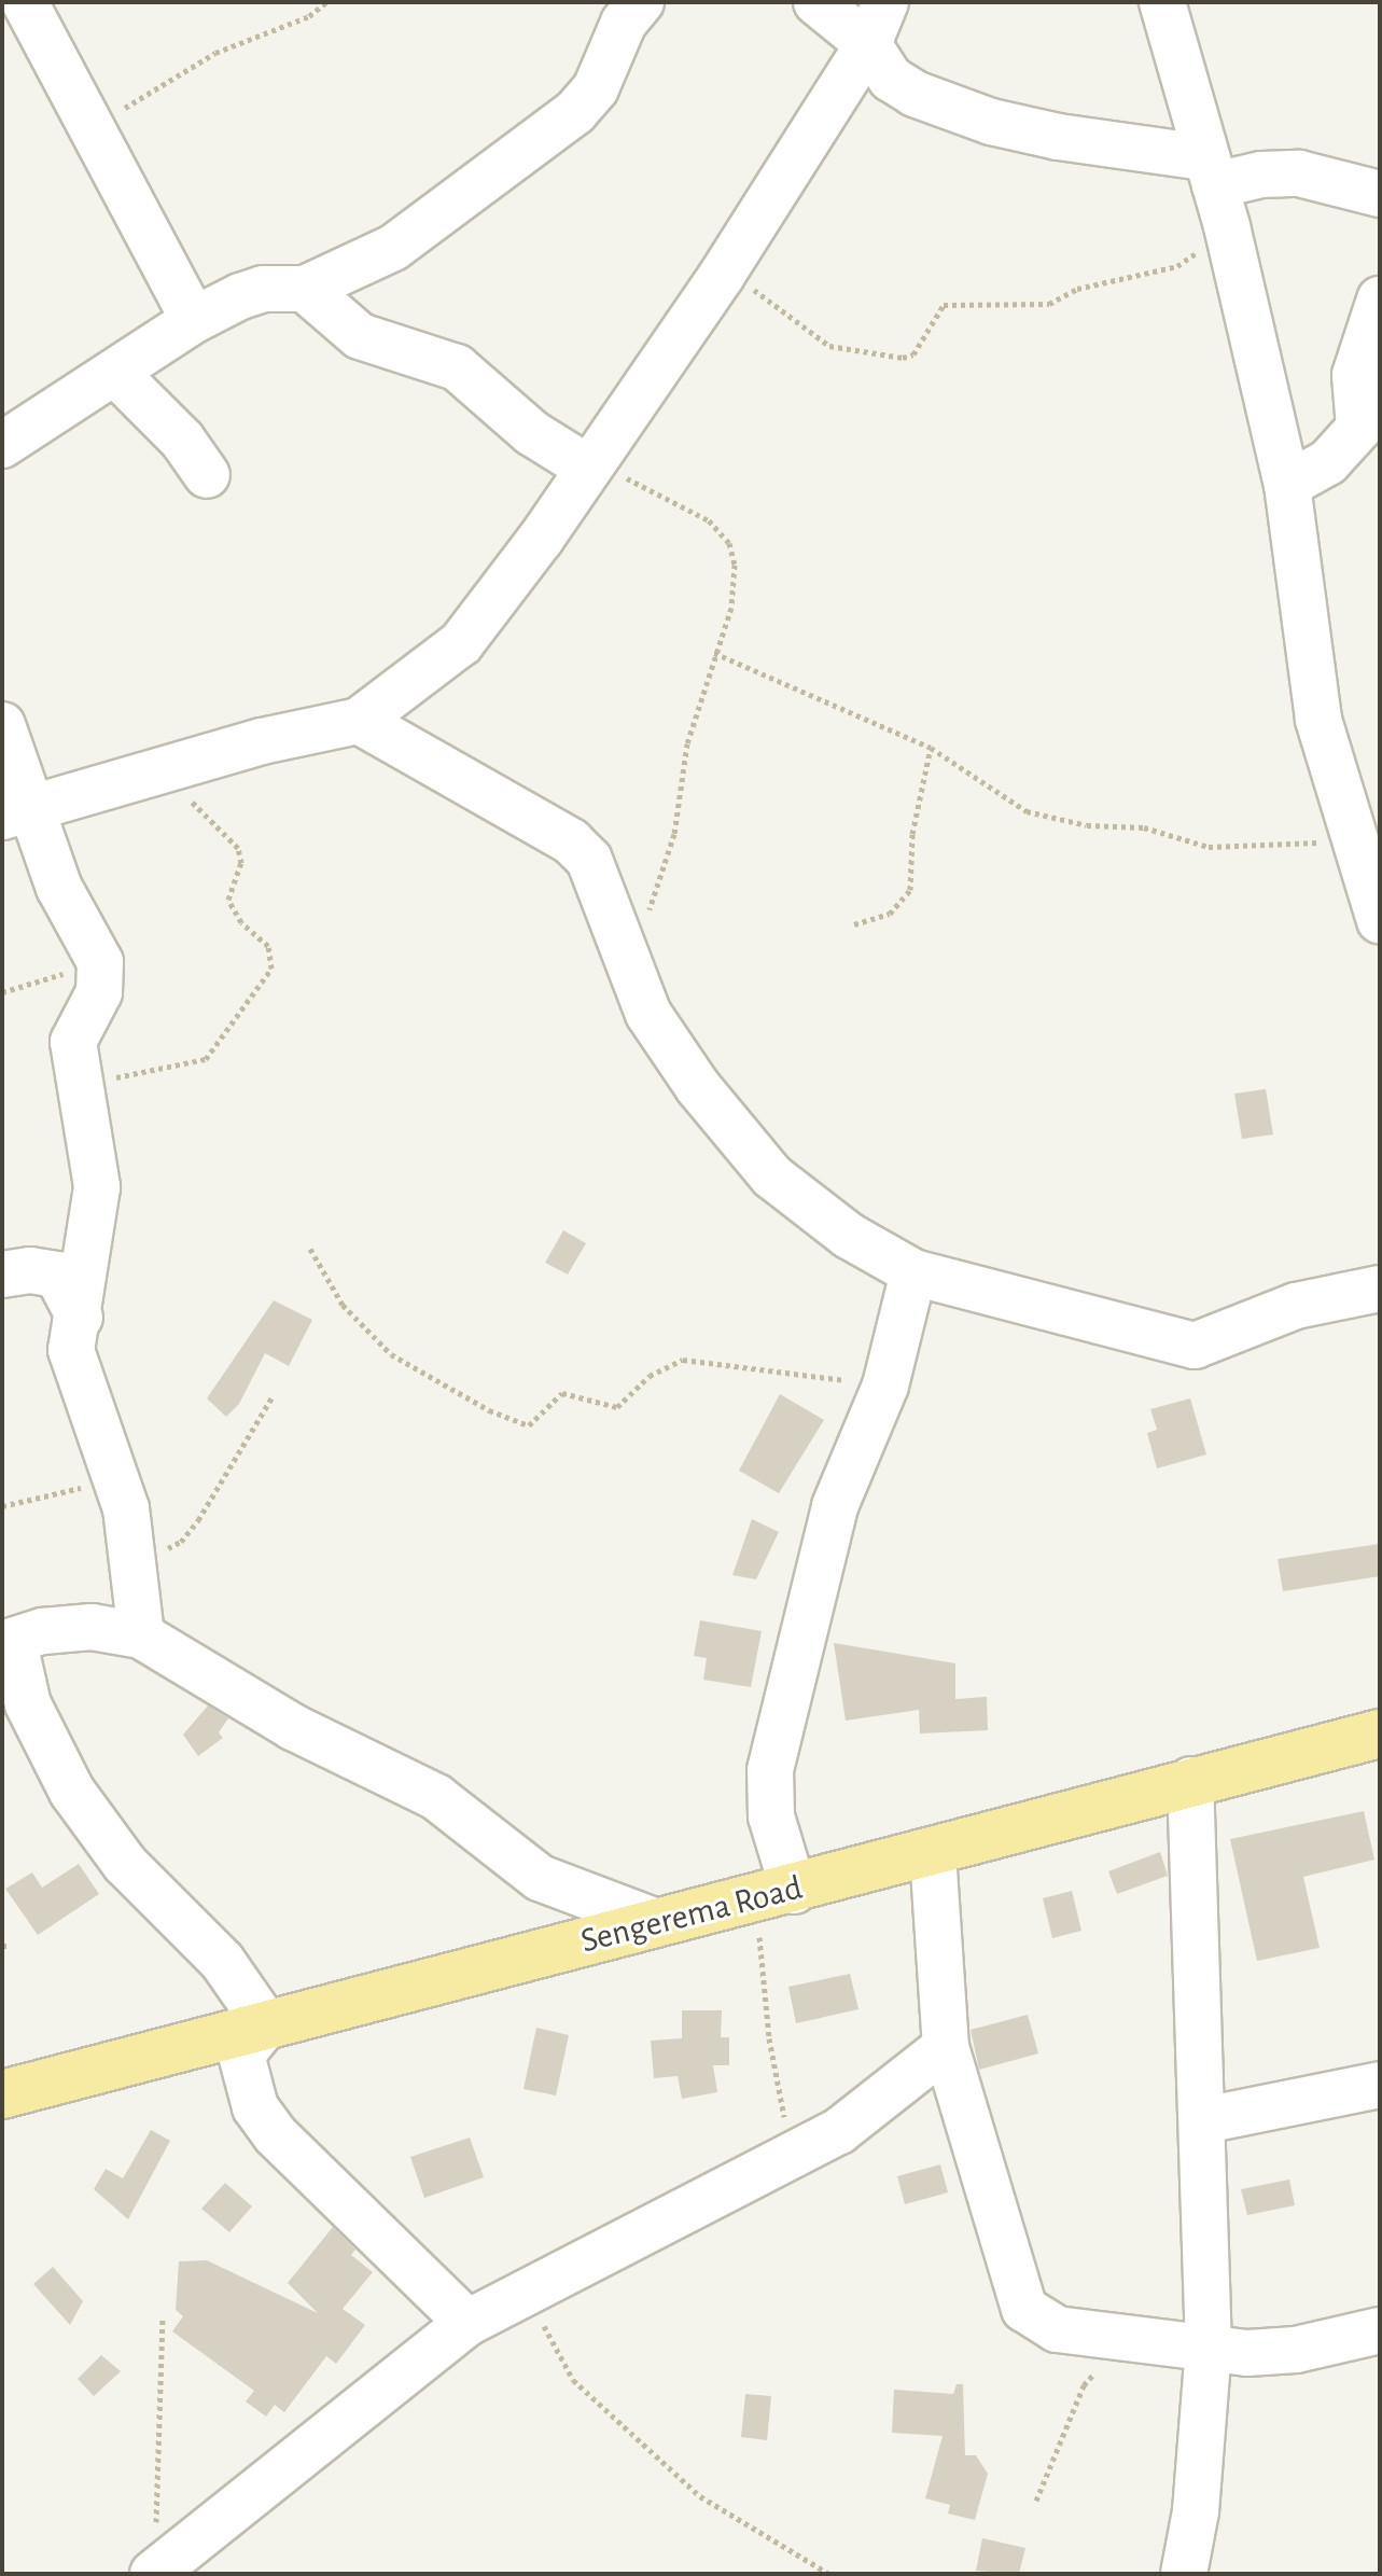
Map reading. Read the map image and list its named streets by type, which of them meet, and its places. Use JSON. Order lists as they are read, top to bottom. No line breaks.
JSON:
{"streets":{"main road":["Sengerema Road"]}}
